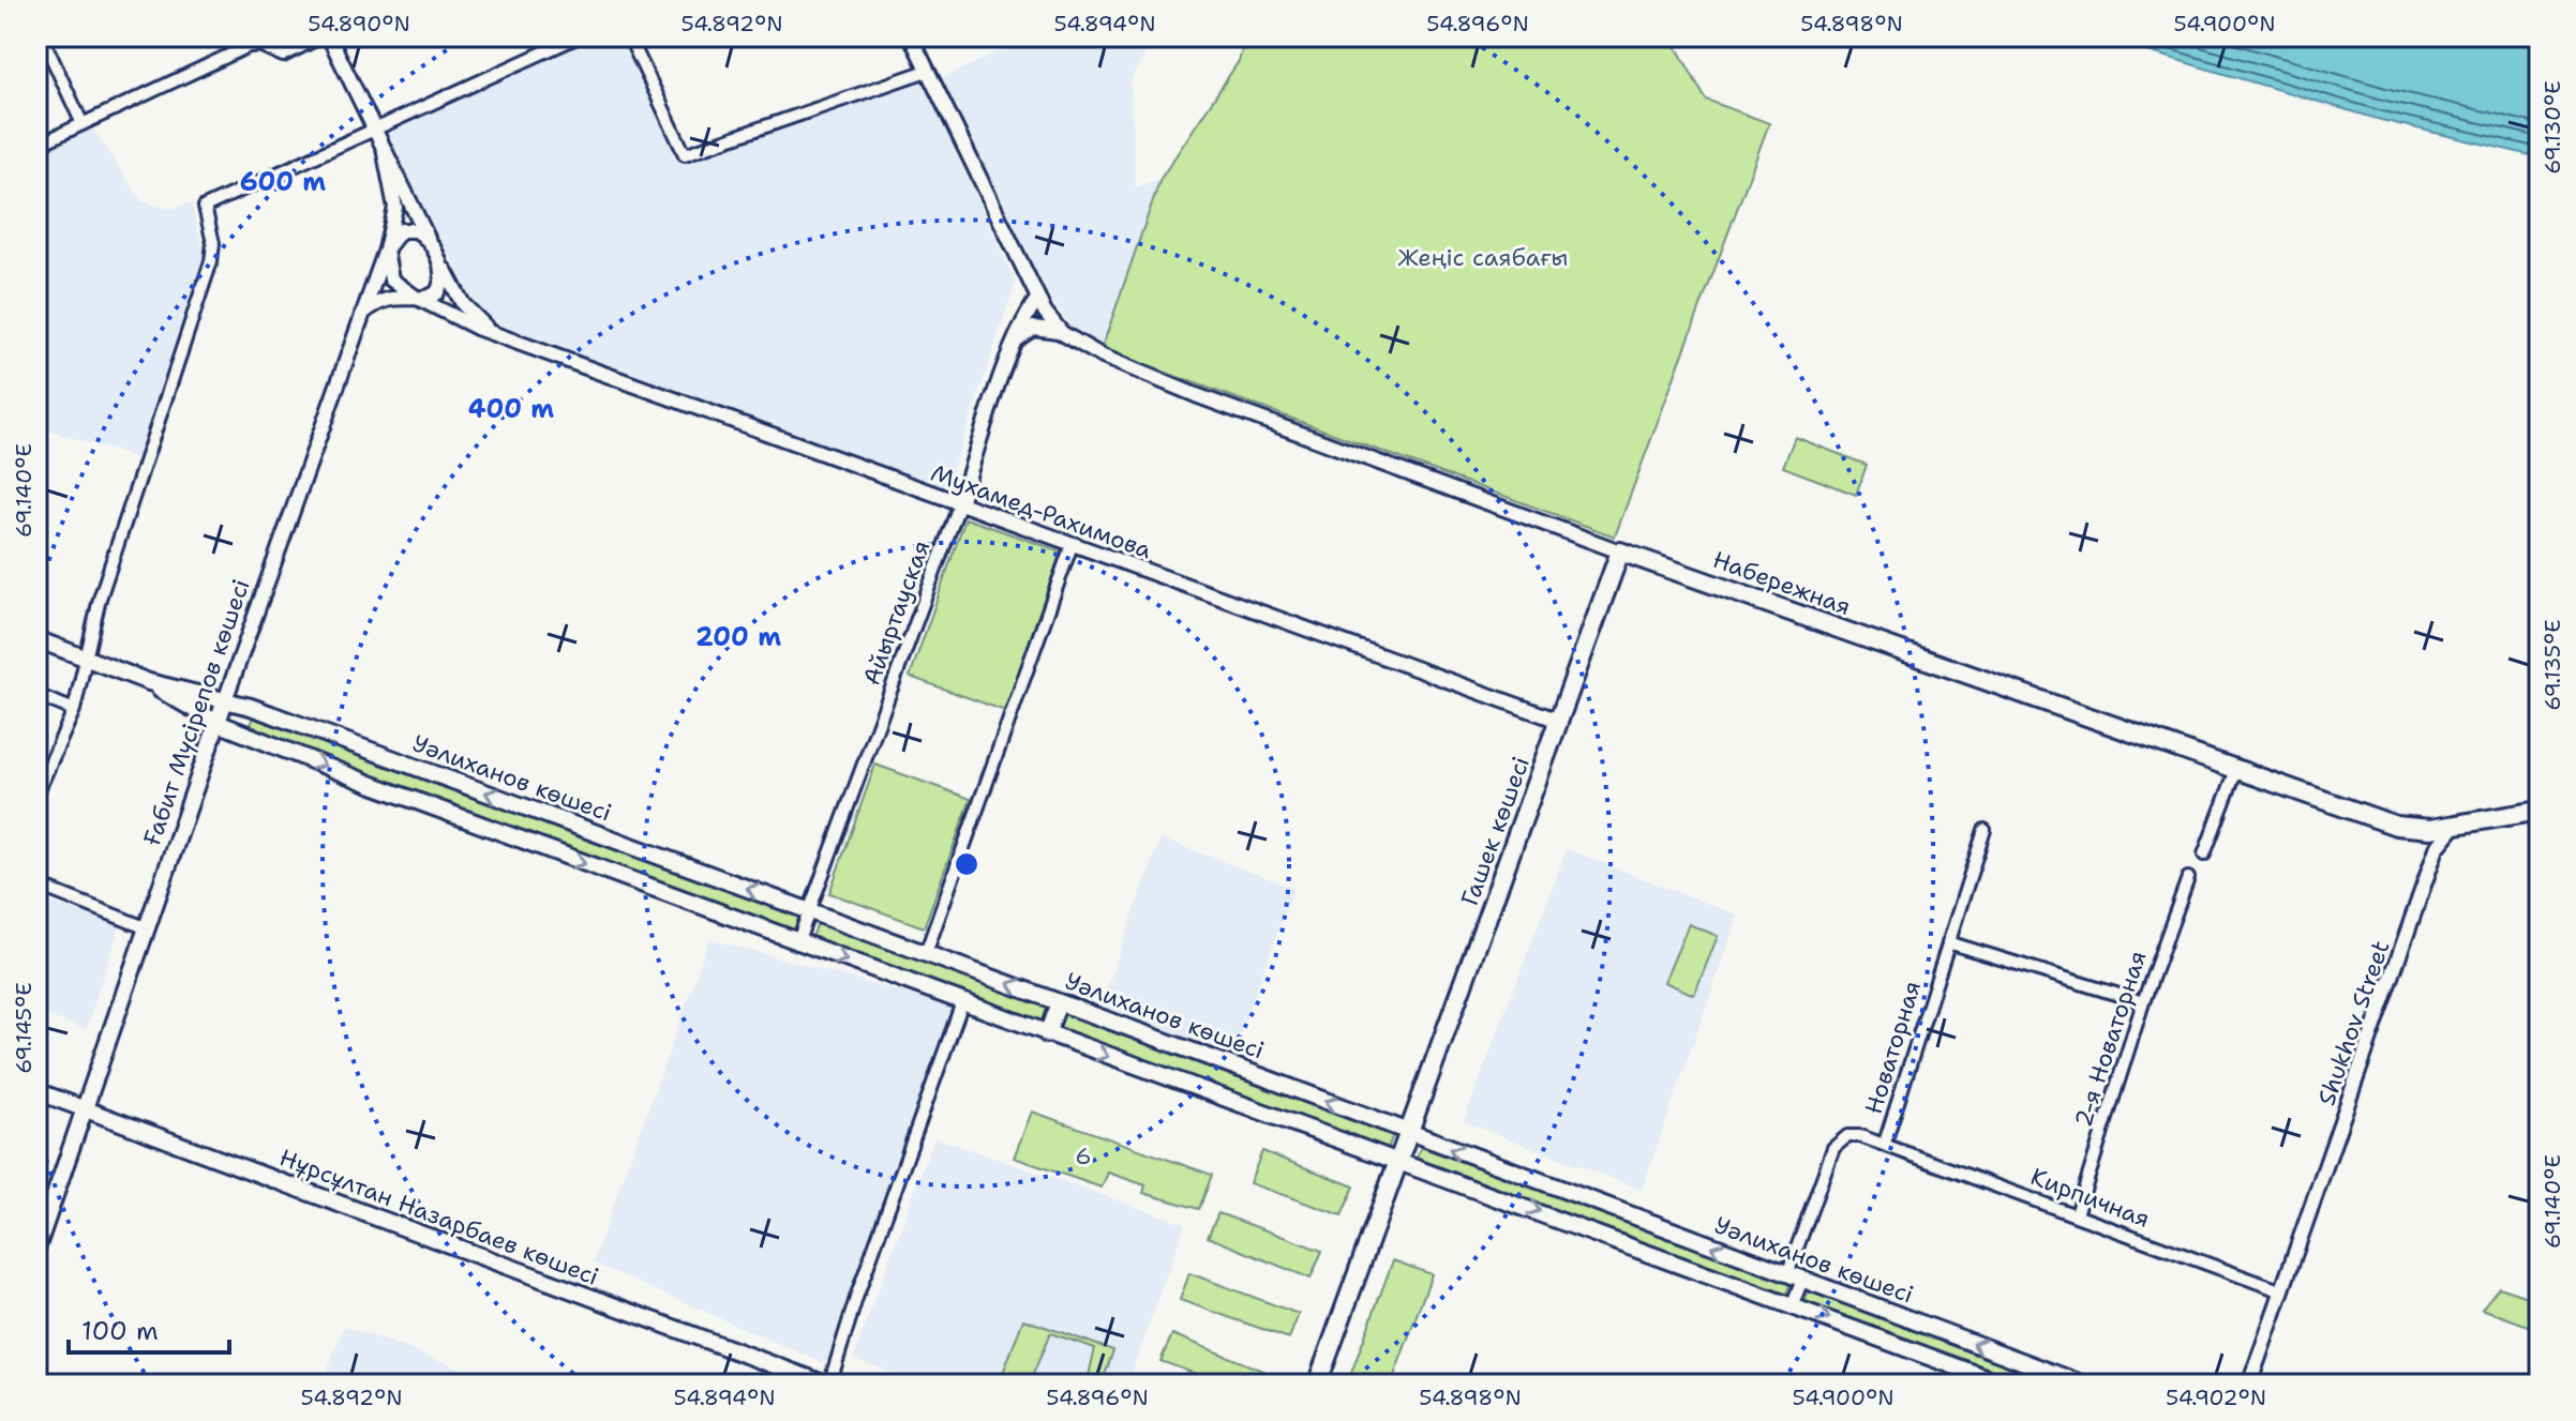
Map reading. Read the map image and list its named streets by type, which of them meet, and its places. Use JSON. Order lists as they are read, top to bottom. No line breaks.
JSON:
{"streets":{"main road":["Набережная","Ғабит Мүсірепов көшесі","Уәлиханов көшесі","Гашек көшесі","Нұрсұлтан Назарбаев көшесі"],"street":["Мухамед-Рахимова","Айыртауская","Shukhov Street","2-я Новаторная","Новаторная","Кирпичная"]},"crossings":[["Мухамед-Рахимова","Айыртауская"],["Мухамед-Рахимова","Гашек көшесі"],["Набережная","Айыртауская"],["Набережная","Гашек көшесі"],["Набережная","Shukhov Street"],["Айыртауская","Уәлиханов көшесі"],["Ғабит Мүсірепов көшесі","Уәлиханов көшесі"],["Ғабит Мүсірепов көшесі","Нұрсұлтан Назарбаев көшесі"],["Уәлиханов көшесі","Гашек көшесі"],["Уәлиханов көшесі","Новаторная"],["Shukhov Street","Кирпичная"],["2-я Новаторная","Кирпичная"],["Новаторная","Кирпичная"]],"parks":["Жеңіс саябағы","6"],"scale_bar":"100 m","coordinates":["54.890°N","54.892°N","54.894°N","54.896°N","54.898°N","54.900°N","69.130°E","69.140°E","69.135°E","69.145°E","54.902°N"],"rings":["600 m","400 m","200 m"]}
